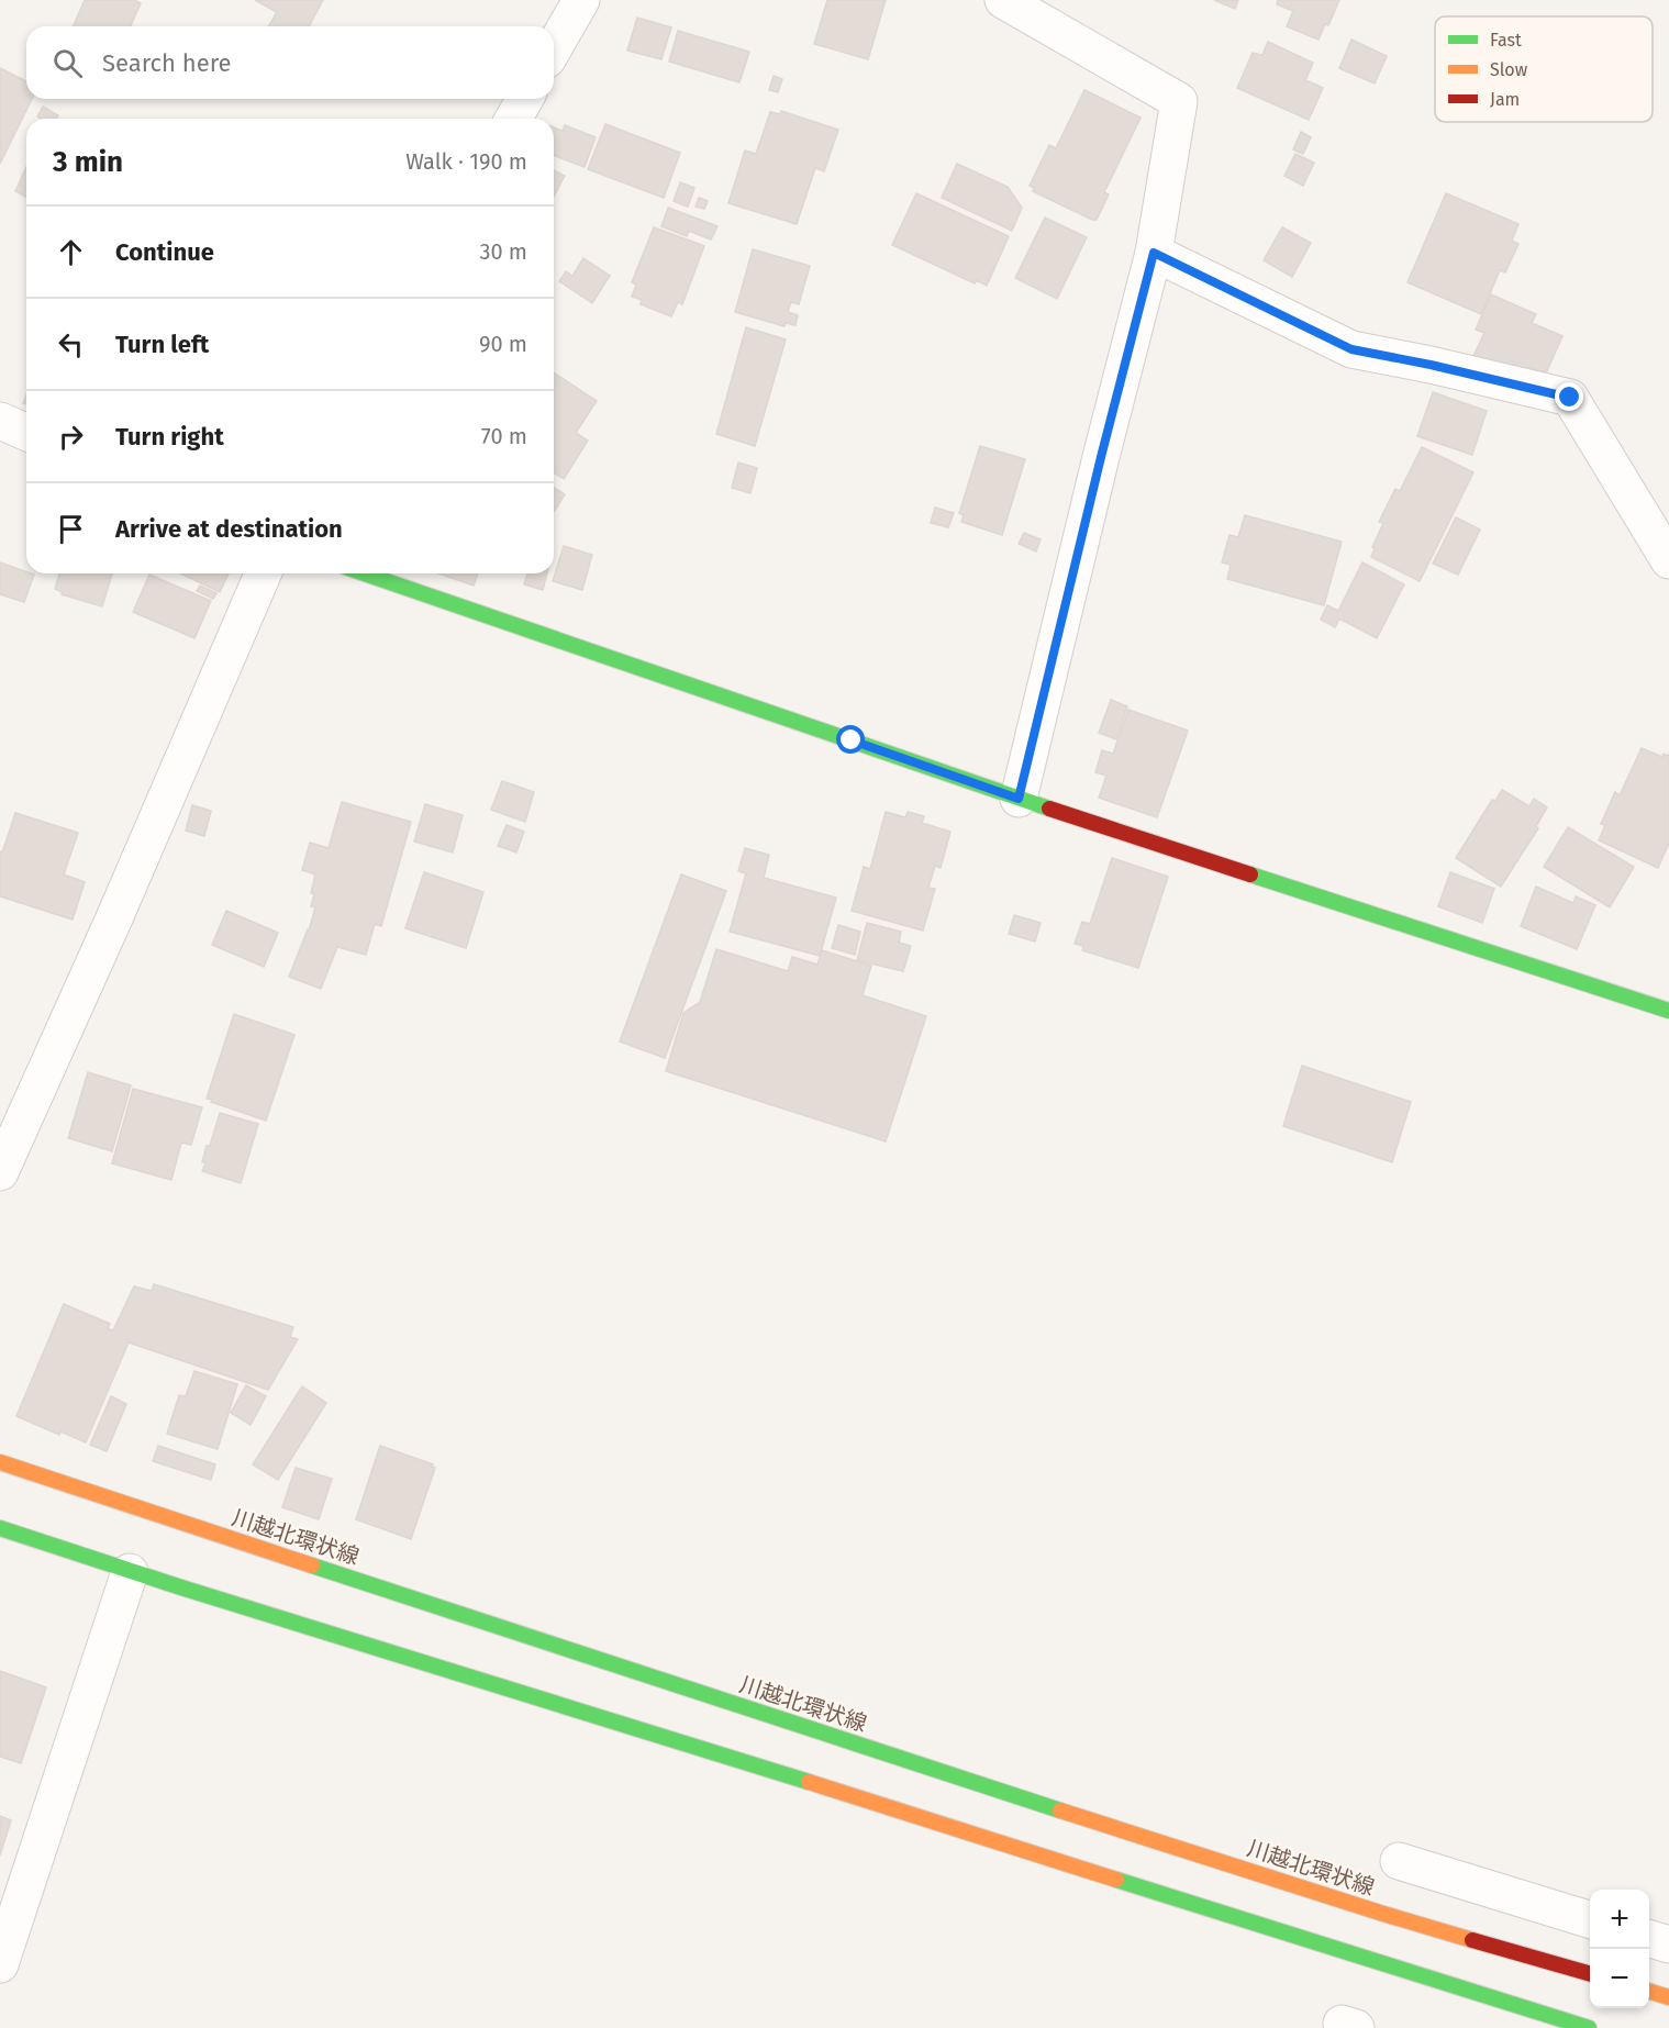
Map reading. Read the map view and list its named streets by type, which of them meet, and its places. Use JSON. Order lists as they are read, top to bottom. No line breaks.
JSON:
{"streets":{"main road":["川越北環状線"]},"legend":["Fast","Slow","Jam"],"page":{"search":"Search here","heading":["3 min","Walk · 190 m"],"list":[["Continue","30 m"],["Turn left","90 m"],["Turn right","70 m"],"Arrive at destination"],"map_buttons":["+","−"]}}
